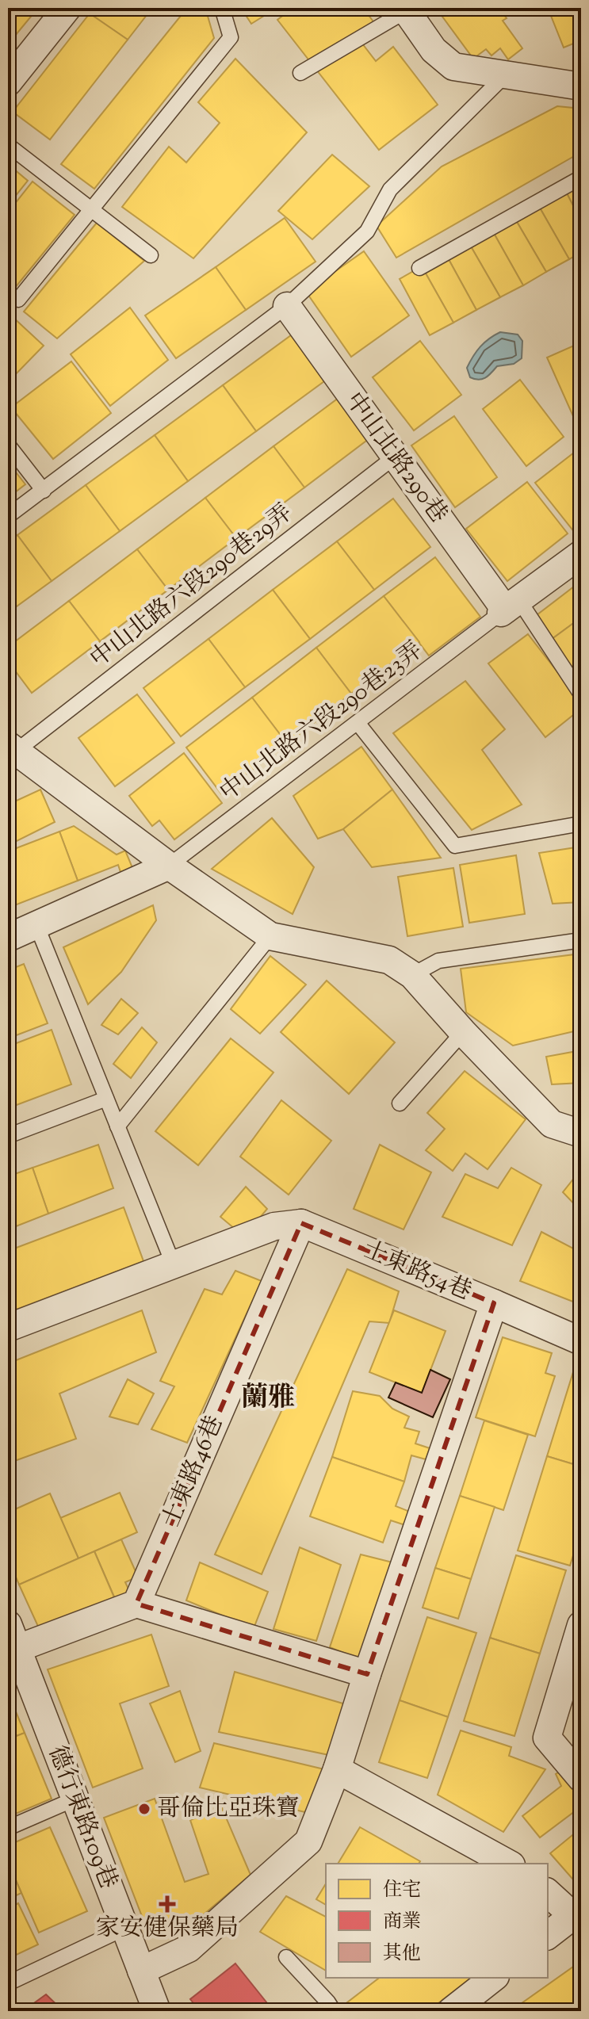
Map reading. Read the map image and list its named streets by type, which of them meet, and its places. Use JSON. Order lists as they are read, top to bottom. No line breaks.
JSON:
{"streets":{"street":["中山北路290巷","士東路54巷","士東路46巷","德行東路109巷"],"lane":["中山北路六段290巷29弄","中山北路六段290巷23弄"]},"crossings":[["中山北路290巷","中山北路六段290巷29弄"],["中山北路290巷","中山北路六段290巷23弄"],["士東路54巷","士東路46巷"],["士東路54巷","德行東路109巷"]],"districts":["蘭雅"],"places":{"other":["哥倫比亞珠寶"],"health":["家安健保藥局"]},"legend":["住宅","商業","其他"]}
